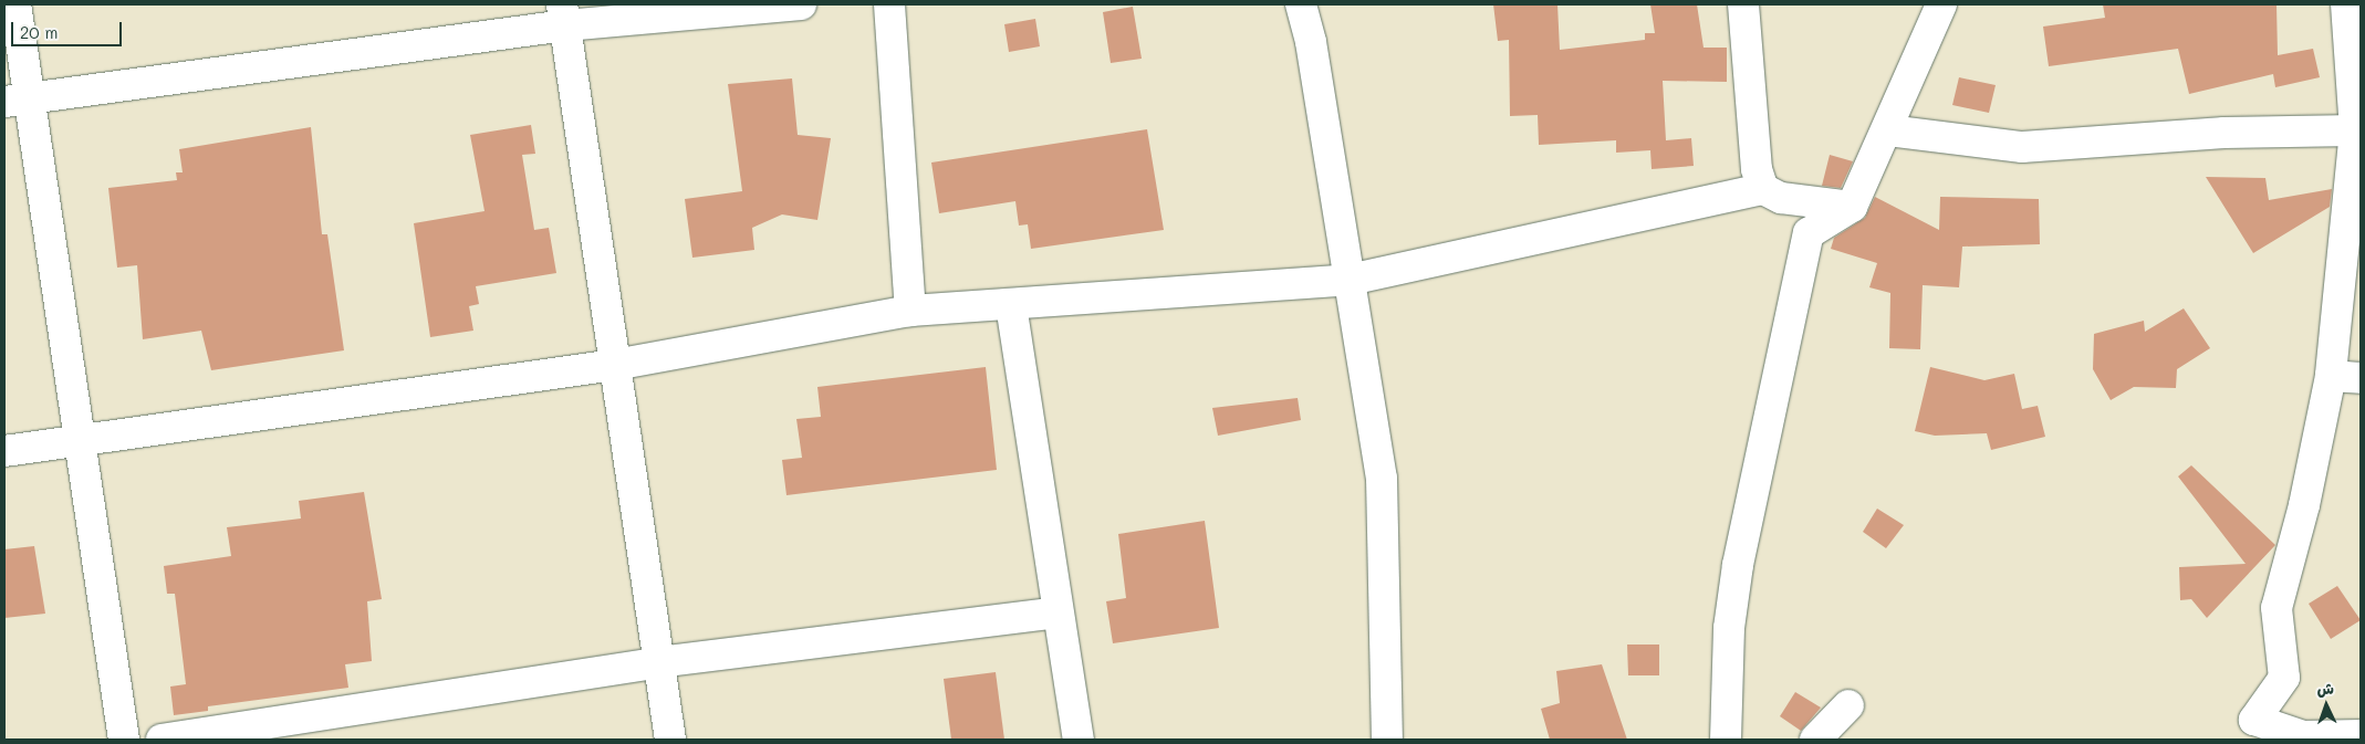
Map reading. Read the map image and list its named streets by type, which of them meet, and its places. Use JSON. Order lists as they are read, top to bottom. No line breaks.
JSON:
{"scale_bar":"20 m","north":"top"}
